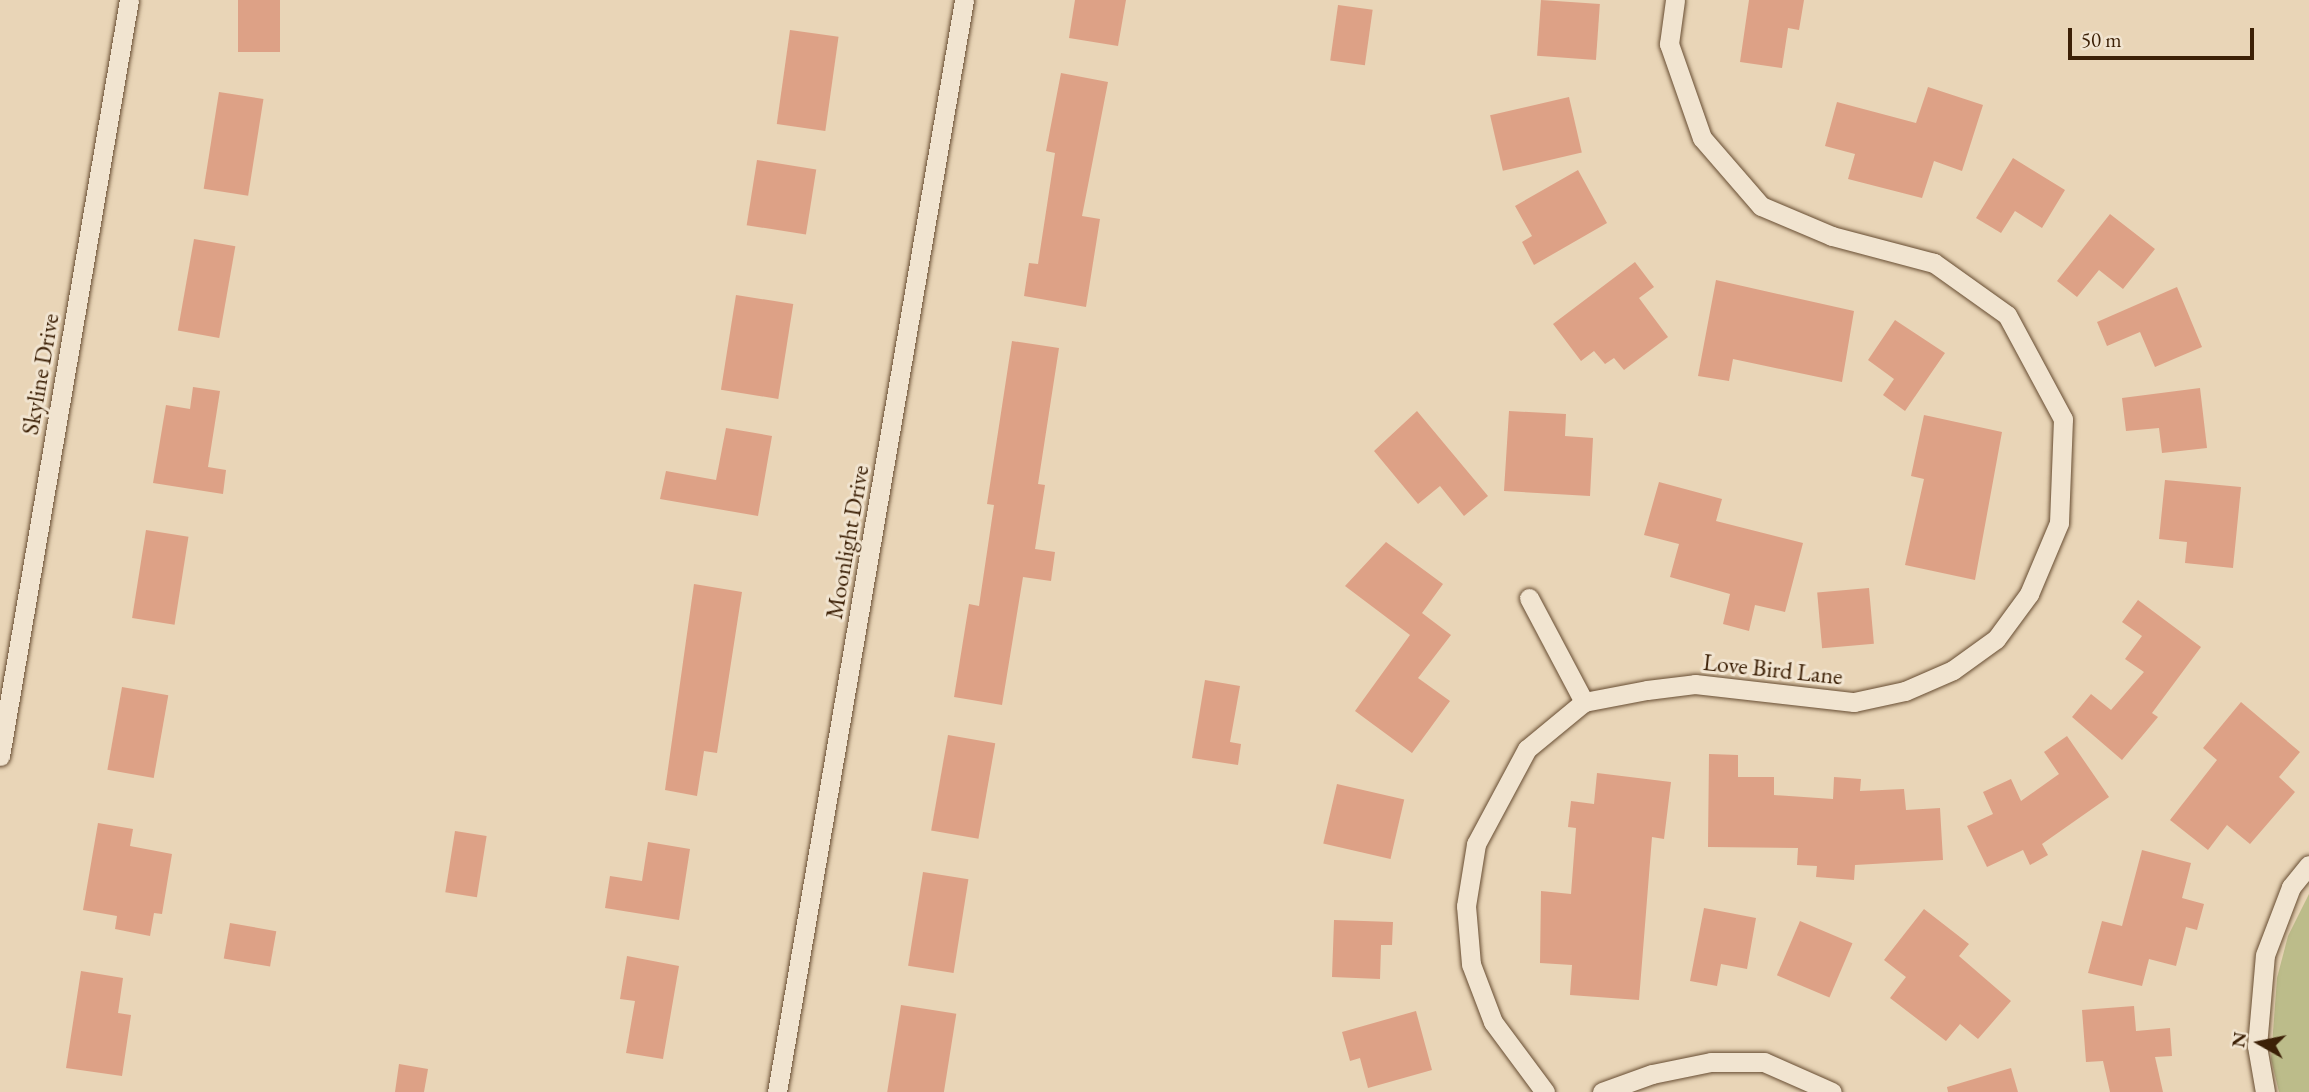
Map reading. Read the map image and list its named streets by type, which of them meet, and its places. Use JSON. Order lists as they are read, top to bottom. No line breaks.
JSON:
{"streets":{"street":["Skyline Drive","Moonlight Drive","Love Bird Lane"]},"scale_bar":"50 m","north":"left"}
